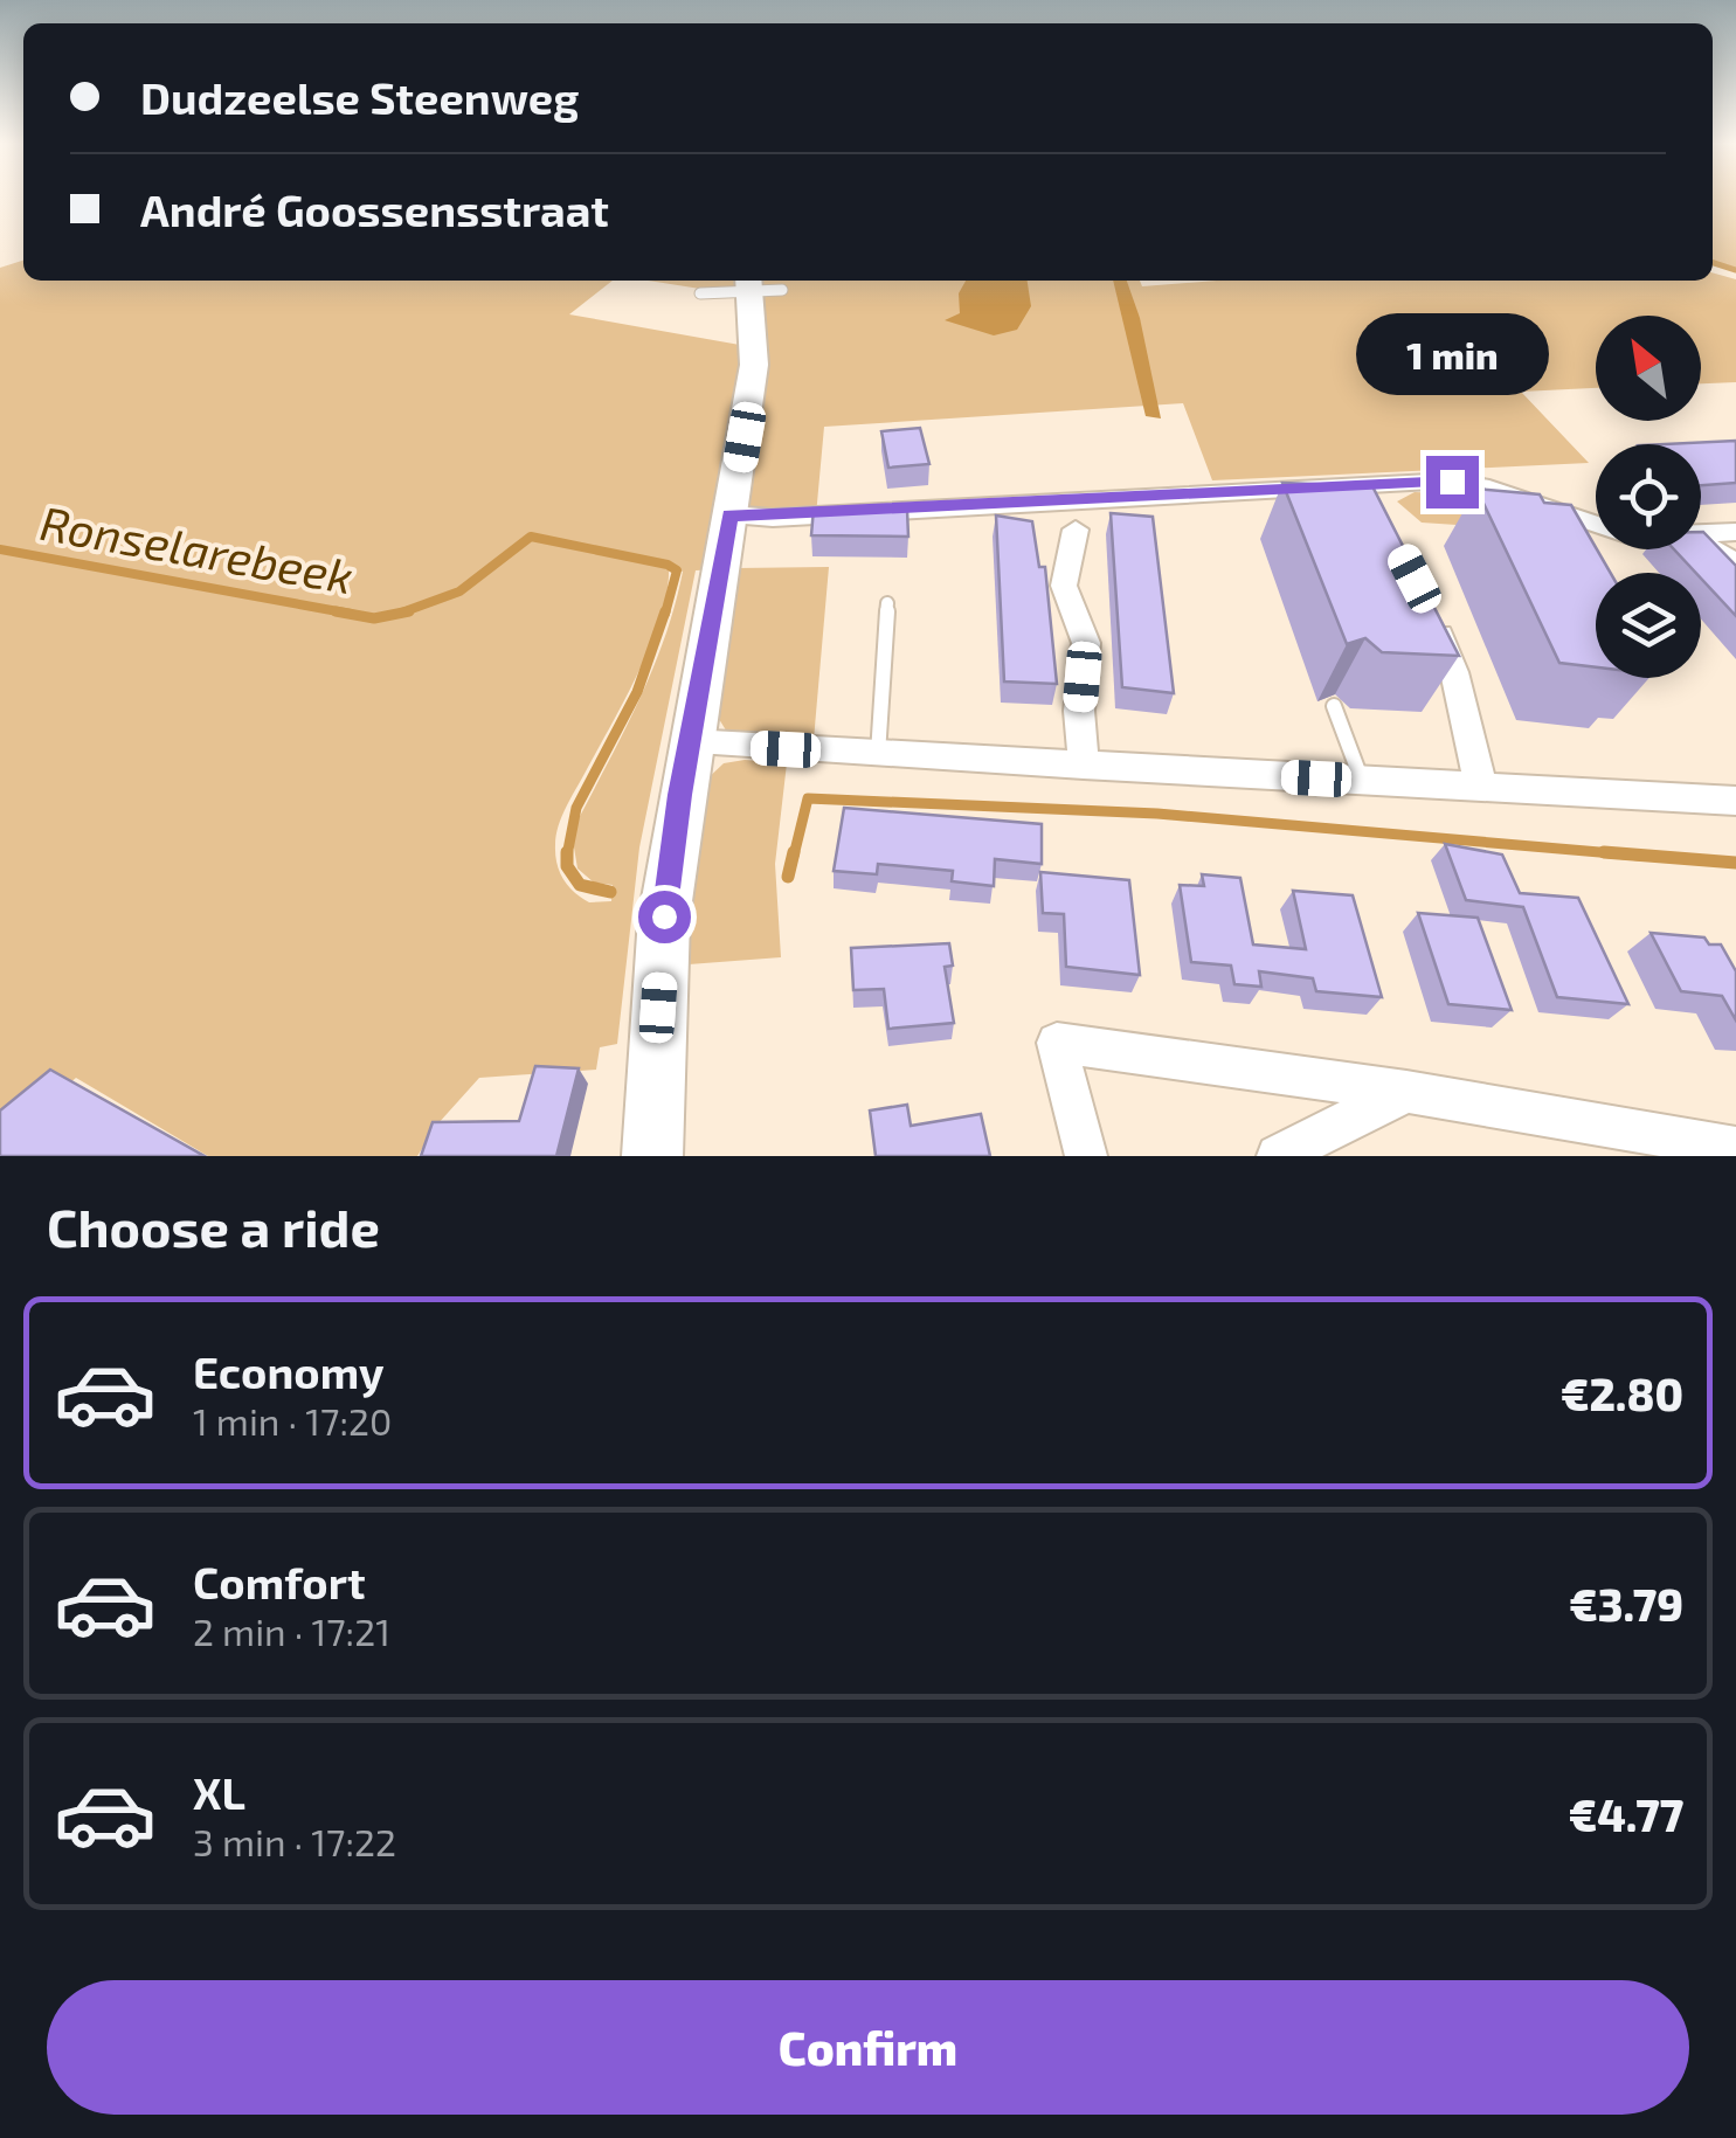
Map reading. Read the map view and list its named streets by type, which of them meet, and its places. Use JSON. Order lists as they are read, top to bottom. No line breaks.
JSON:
{"water":["Ronselarebeek"],"north":"top left","page":{"banner":["Dudzeelse Steenweg","André Goossensstraat"],"bubble":"1 min","heading":"Choose a ride","list":[{"name":"Economy","note":"1 min · 17:20","value":"€2.80"},{"name":"Comfort","note":"2 min · 17:21","value":"€3.79"},{"name":"XL","note":"3 min · 17:22","value":"€4.77"}],"buttons":"Confirm"}}
